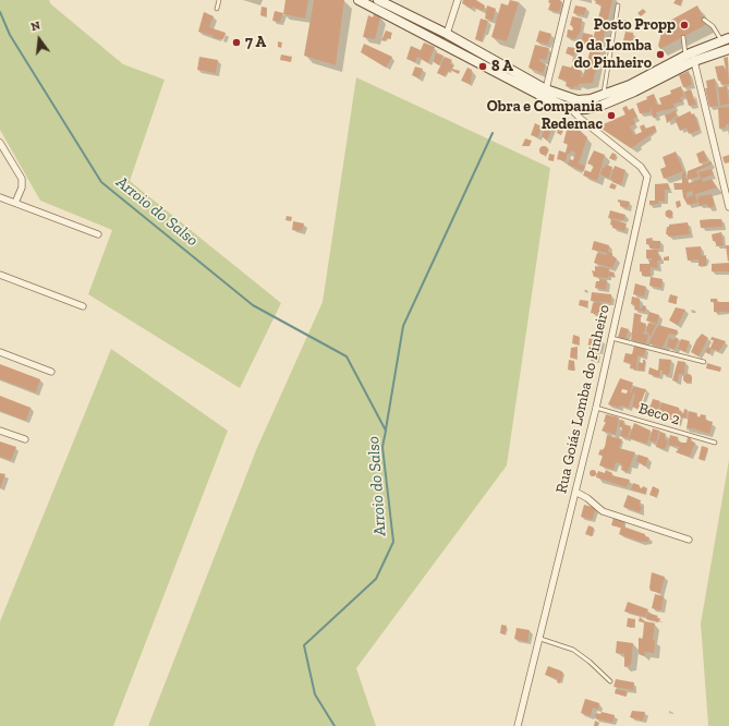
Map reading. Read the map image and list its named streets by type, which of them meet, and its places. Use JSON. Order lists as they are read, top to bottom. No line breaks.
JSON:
{"streets":{"street":["Rua Goiás Lomba do Pinheiro"],"lane":["Beco 2"]},"crossings":[["Rua Goiás Lomba do Pinheiro","Beco 2"]],"water":["Arroio do Salso"],"places":["Posto Propp","7 A","9 da Lomba do Pinheiro","8 A","Obra e Compania Redemac"],"north":"top"}
